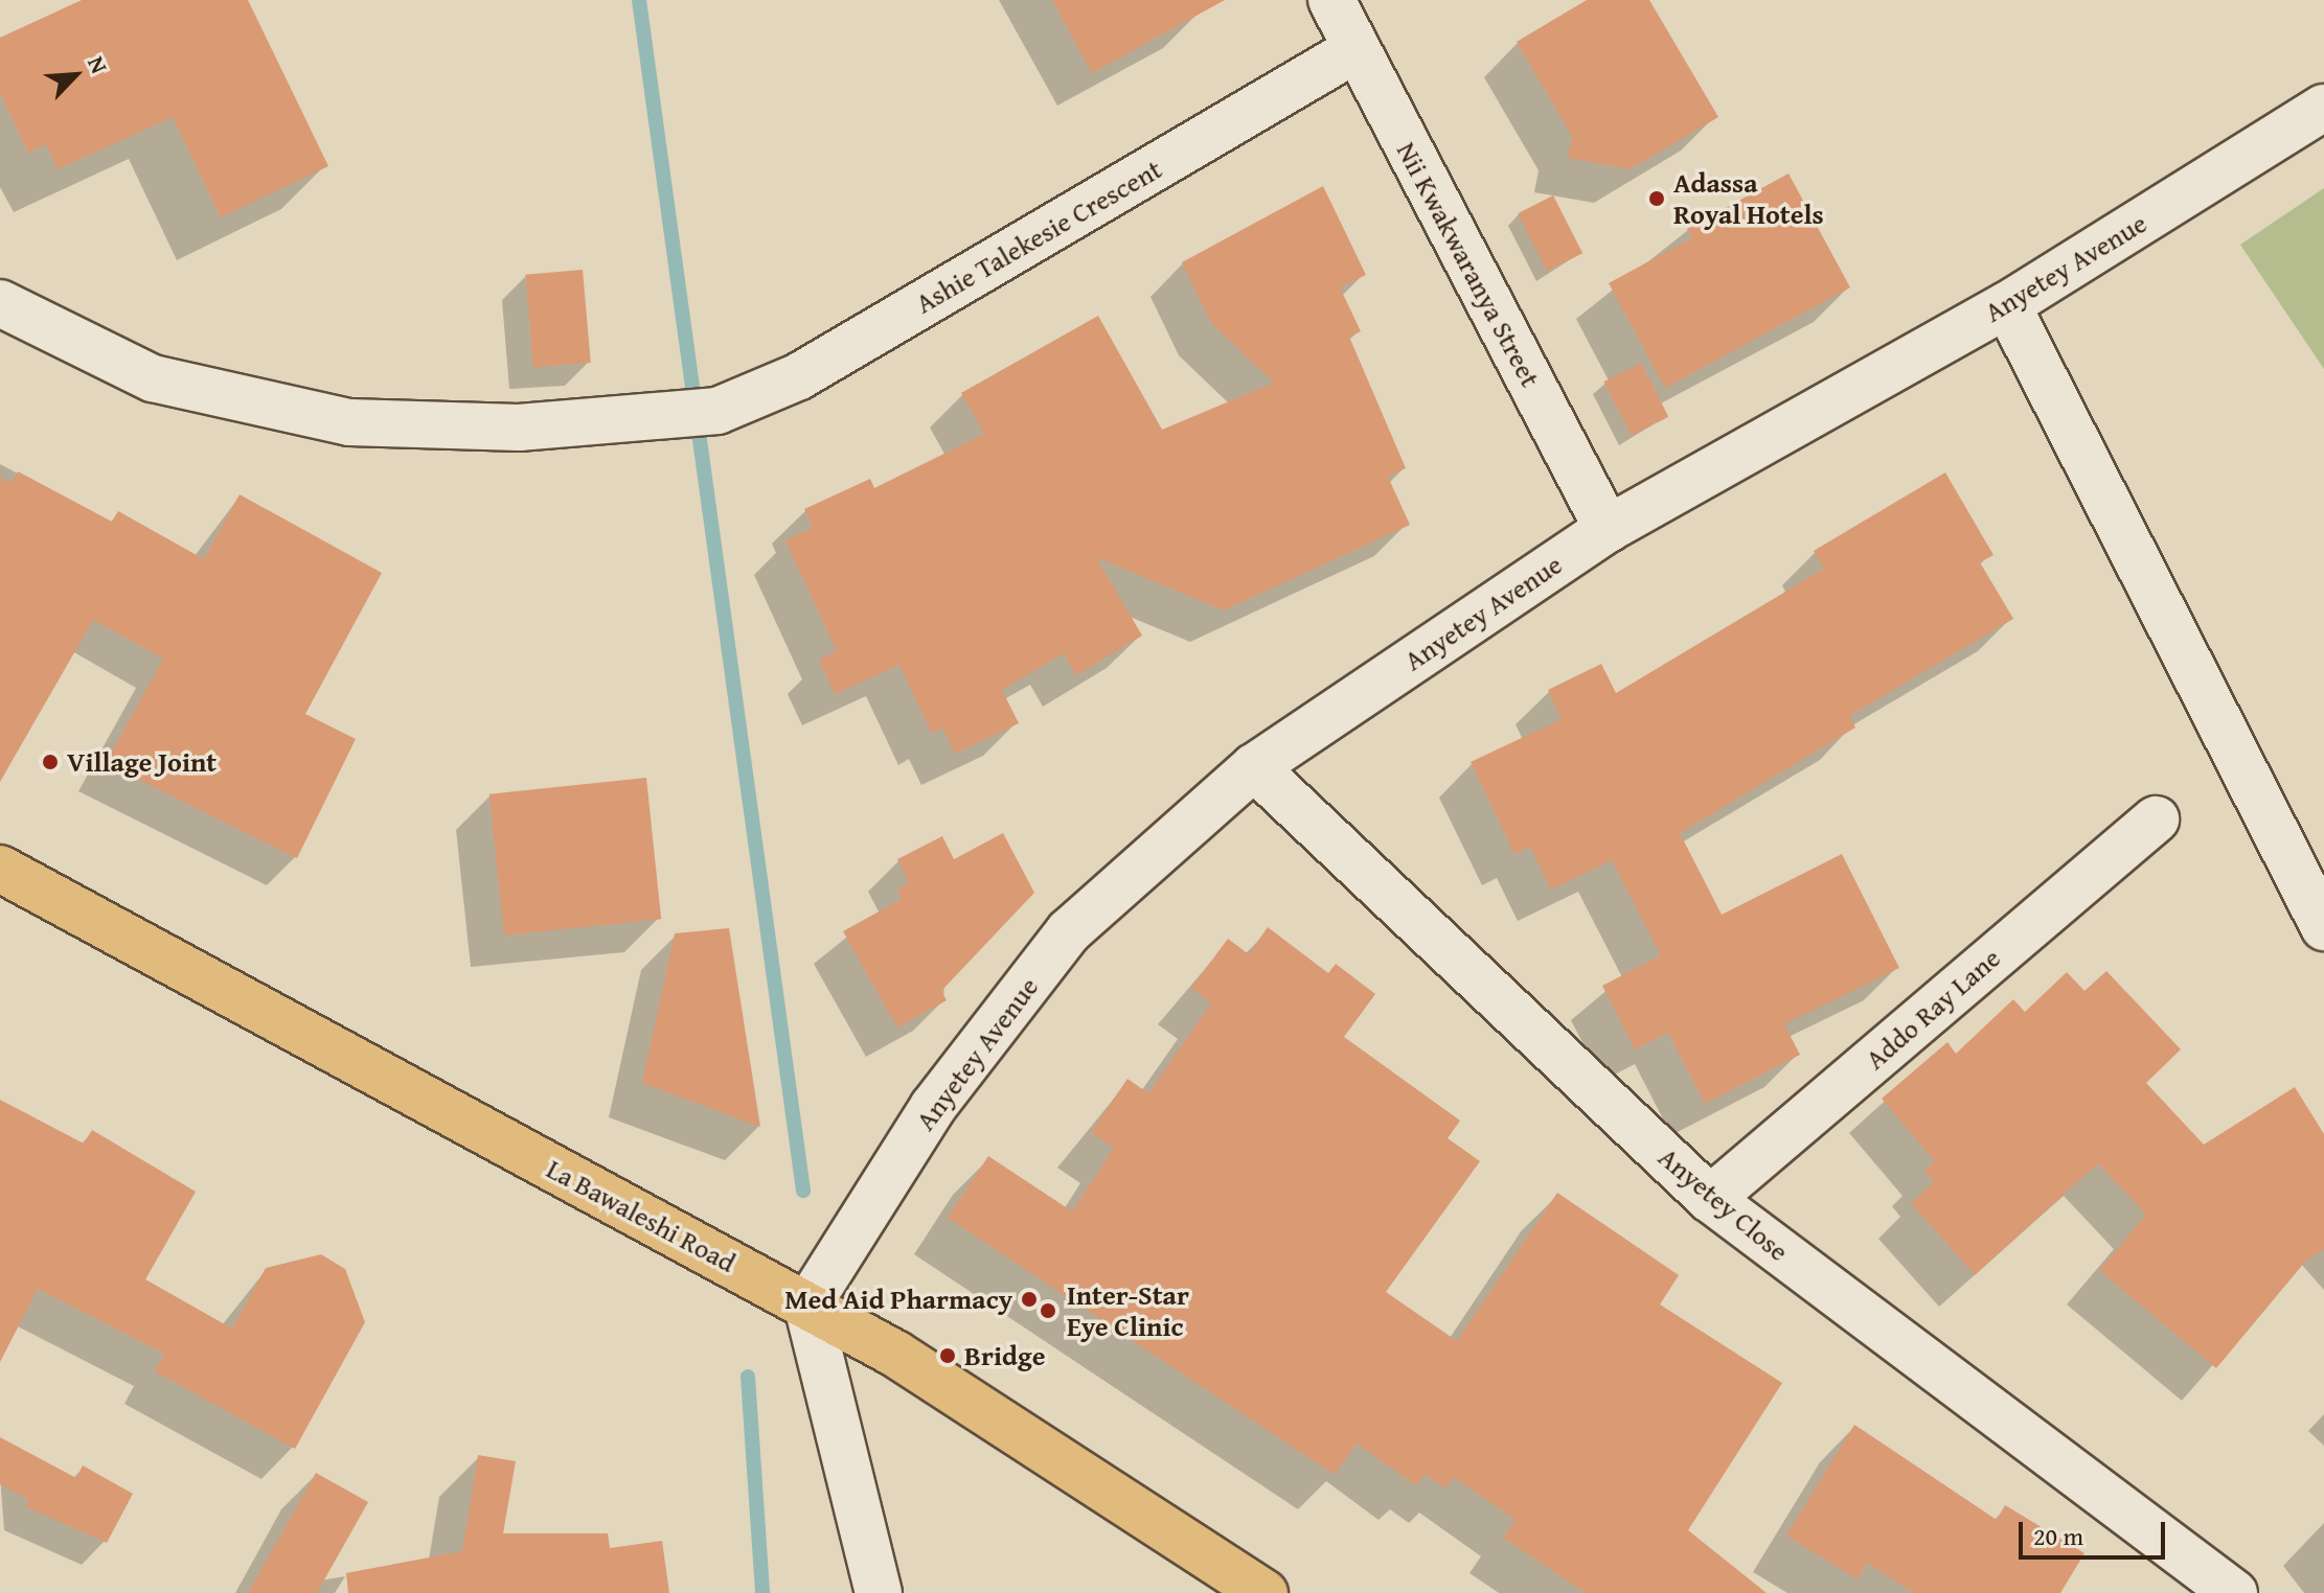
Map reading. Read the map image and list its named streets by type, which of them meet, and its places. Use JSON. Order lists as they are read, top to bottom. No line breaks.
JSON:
{"streets":{"main road":["La Bawaleshi Road"],"street":["Ashie Talekesie Crescent","Nii Kwakwaranya Street","Anyetey Avenue","Addo Ray Lane","Anyetey Close"]},"crossings":[["Ashie Talekesie Crescent","Nii Kwakwaranya Street"],["Nii Kwakwaranya Street","Anyetey Avenue"],["Anyetey Avenue","Anyetey Close"],["Anyetey Avenue","La Bawaleshi Road"],["Addo Ray Lane","Anyetey Close"]],"places":["Adassa Royal Hotels","Village Joint","Med Aid Pharmacy","Inter-Star Eye Clinic","Bridge"],"scale_bar":"20 m","north":"top right"}
